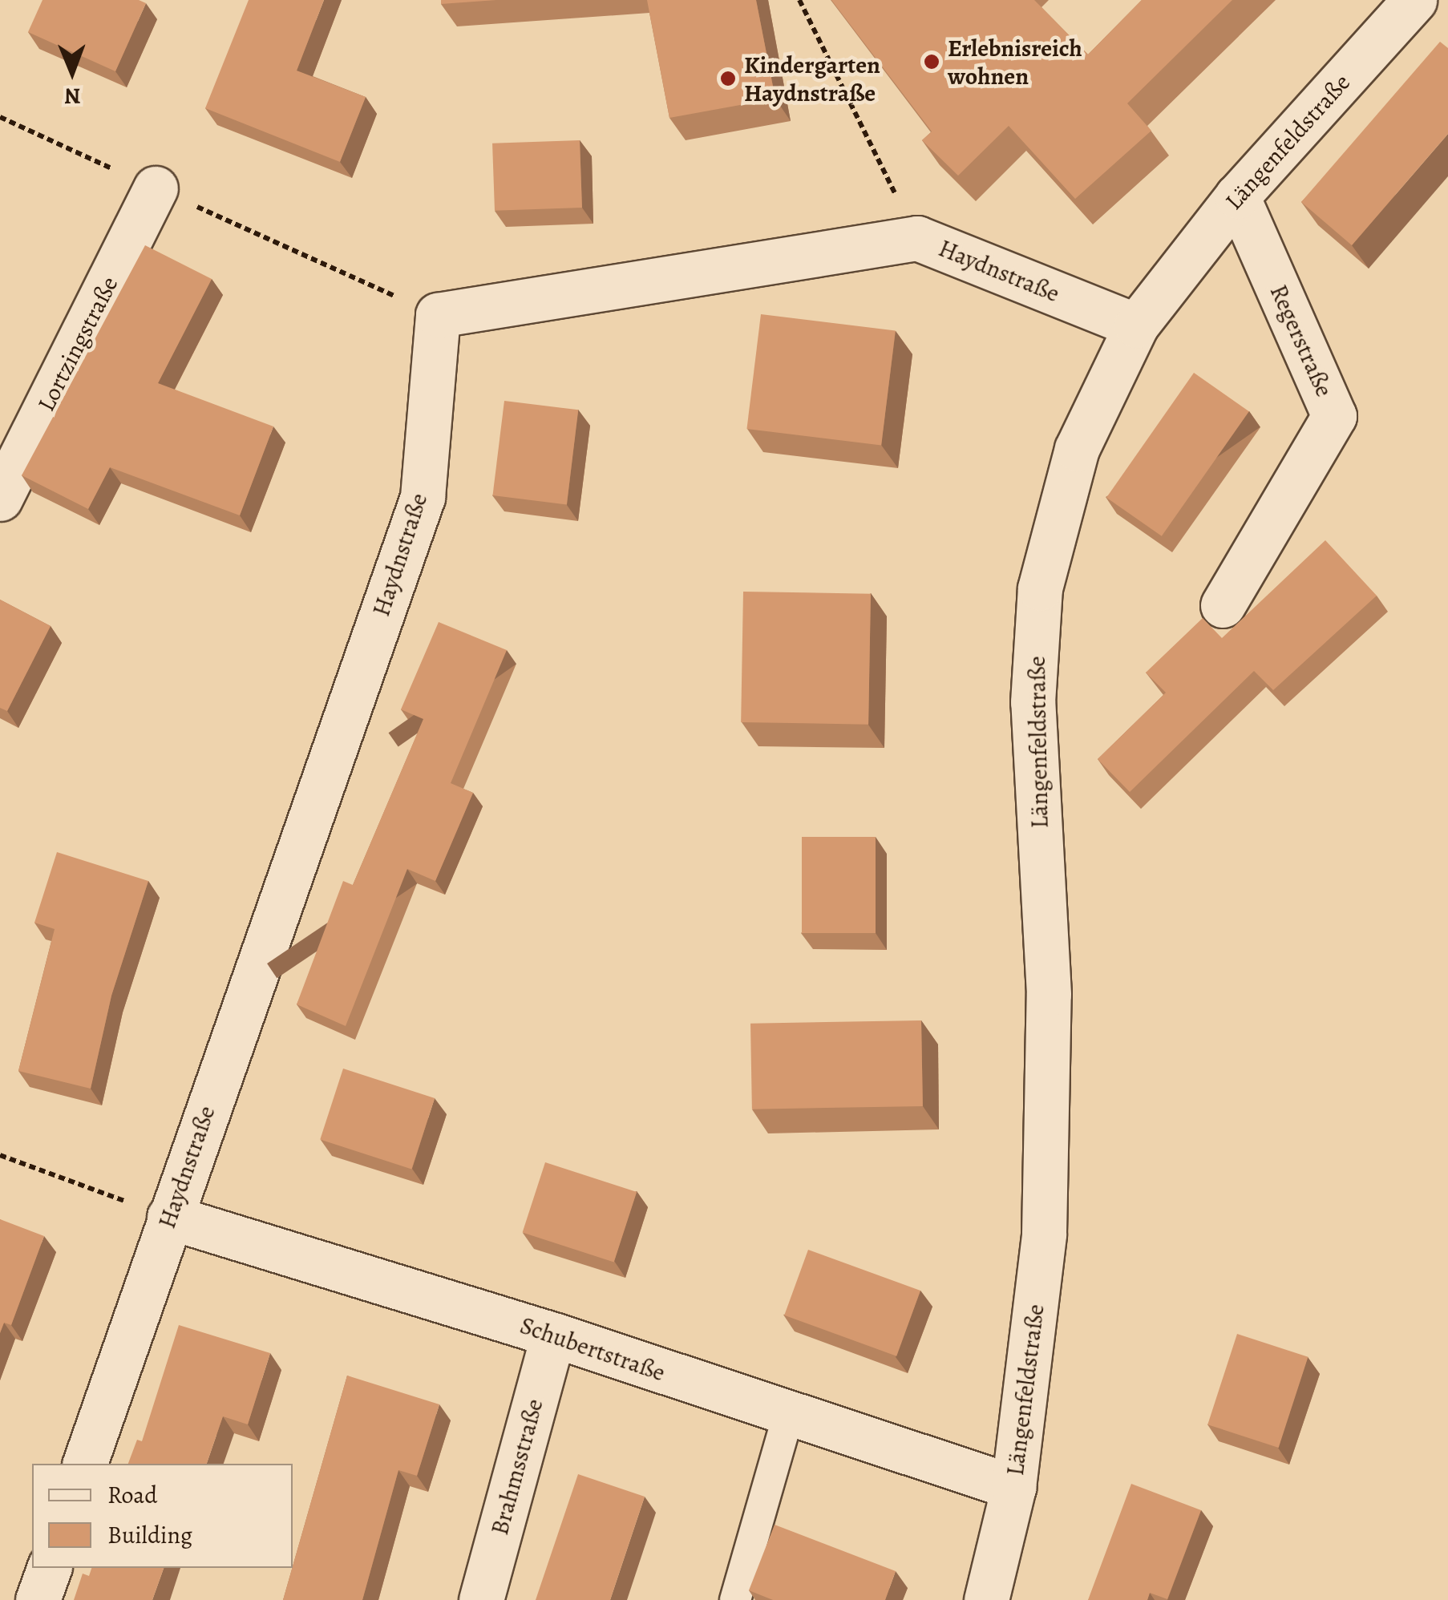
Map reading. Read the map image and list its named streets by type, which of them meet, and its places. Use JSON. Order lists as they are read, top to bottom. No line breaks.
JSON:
{"streets":{"street":["Längenfeldstraße","Haydnstraße","Regerstraße","Lortzingstraße","Schubertstraße","Brahmsstraße"]},"crossings":[["Längenfeldstraße","Haydnstraße"],["Längenfeldstraße","Regerstraße"],["Längenfeldstraße","Schubertstraße"],["Haydnstraße","Schubertstraße"],["Schubertstraße","Brahmsstraße"]],"places":["Erlebnisreich wohnen","Kindergarten Haydnstraße"],"legend":["Road","Building"],"north":"bottom"}
